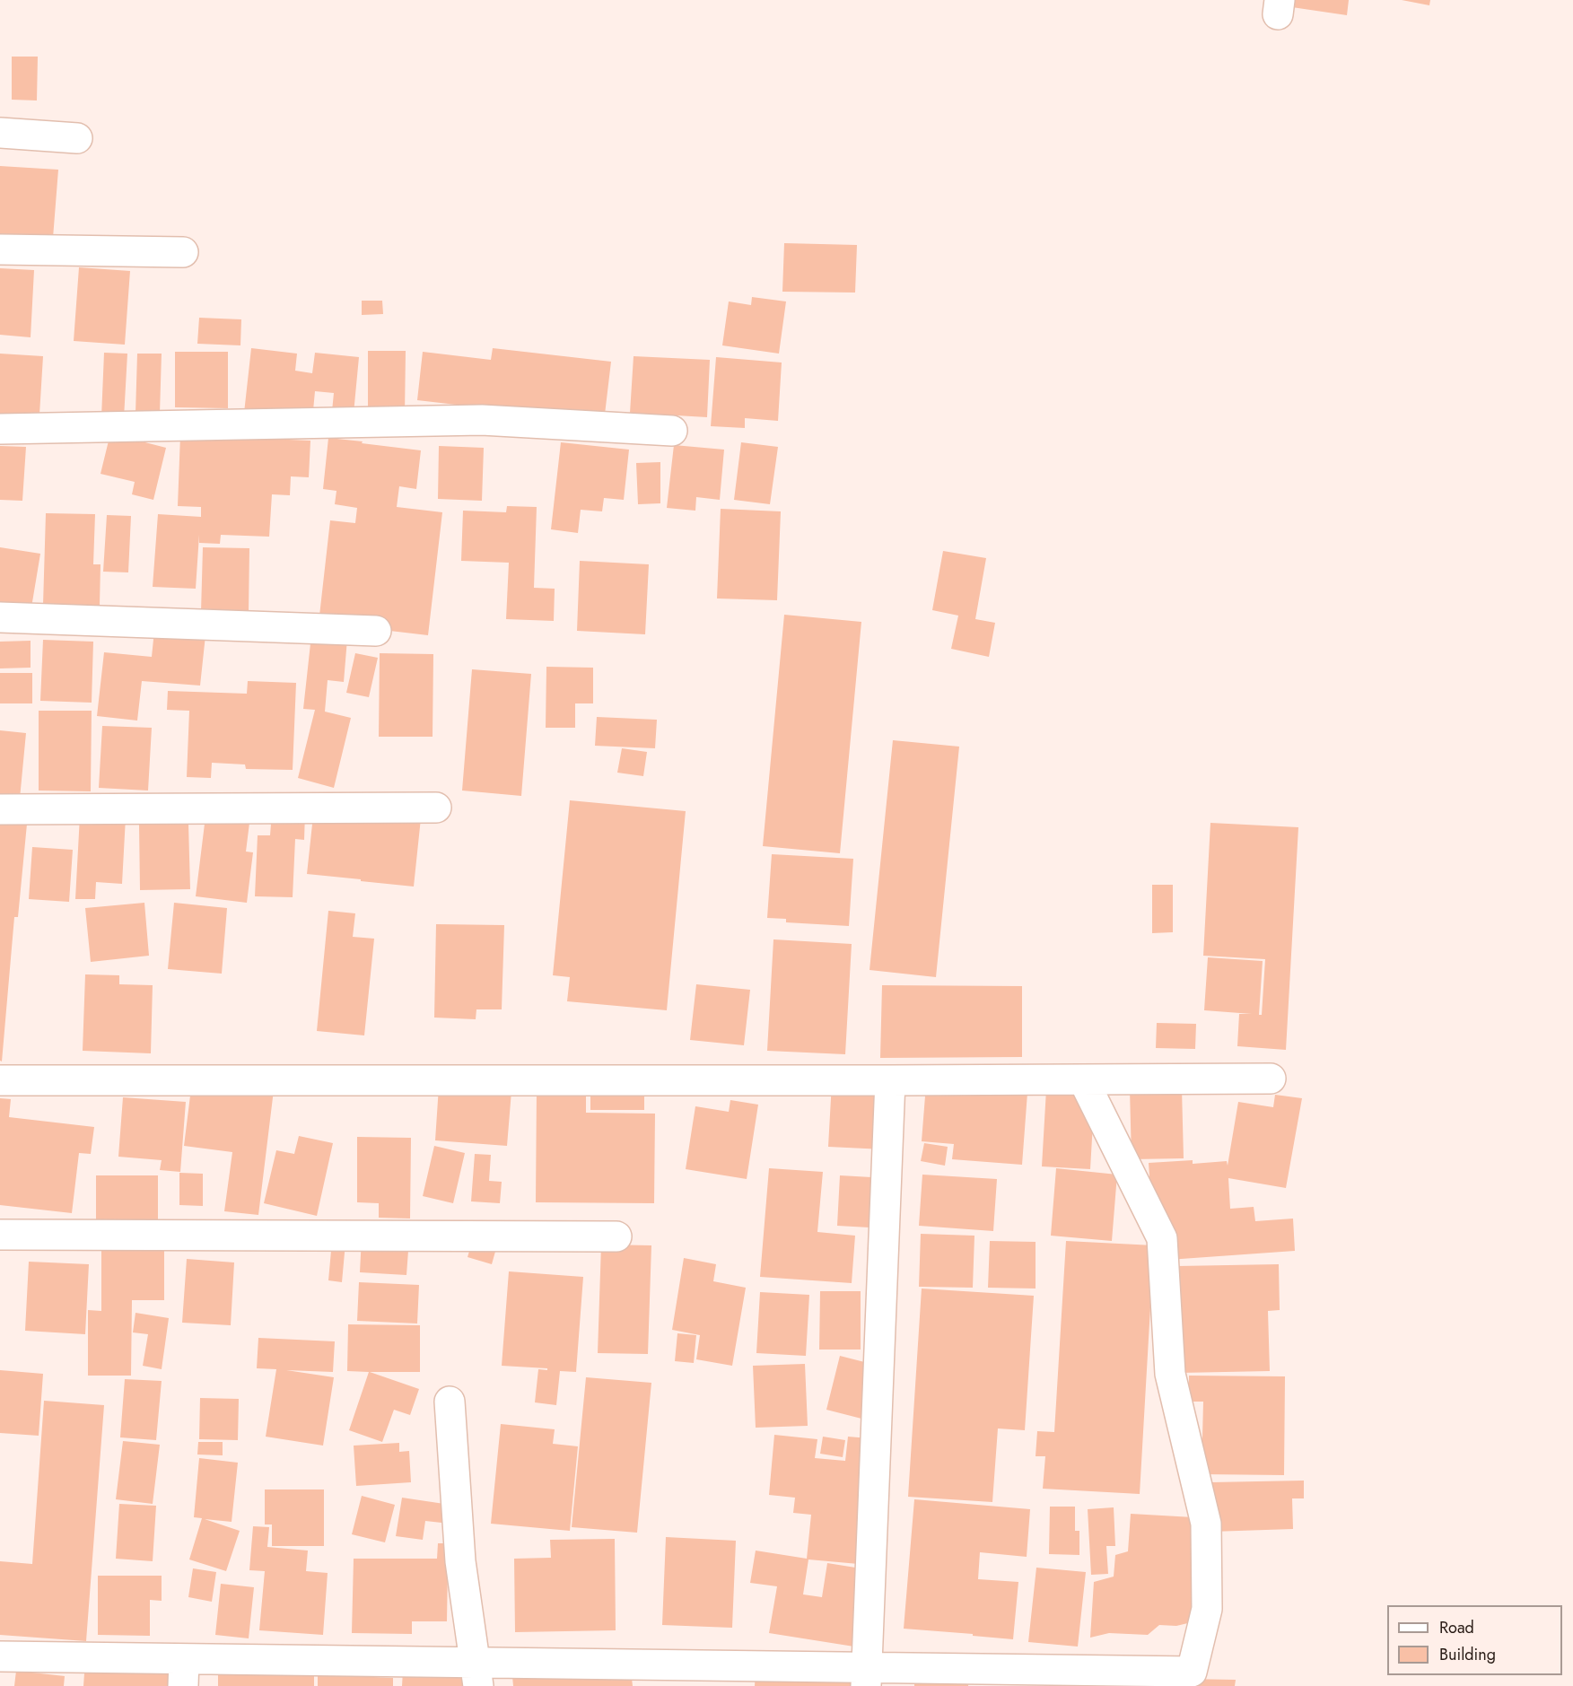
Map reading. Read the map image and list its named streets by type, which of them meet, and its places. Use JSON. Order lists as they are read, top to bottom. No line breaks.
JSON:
{"legend":["Road","Building"]}
